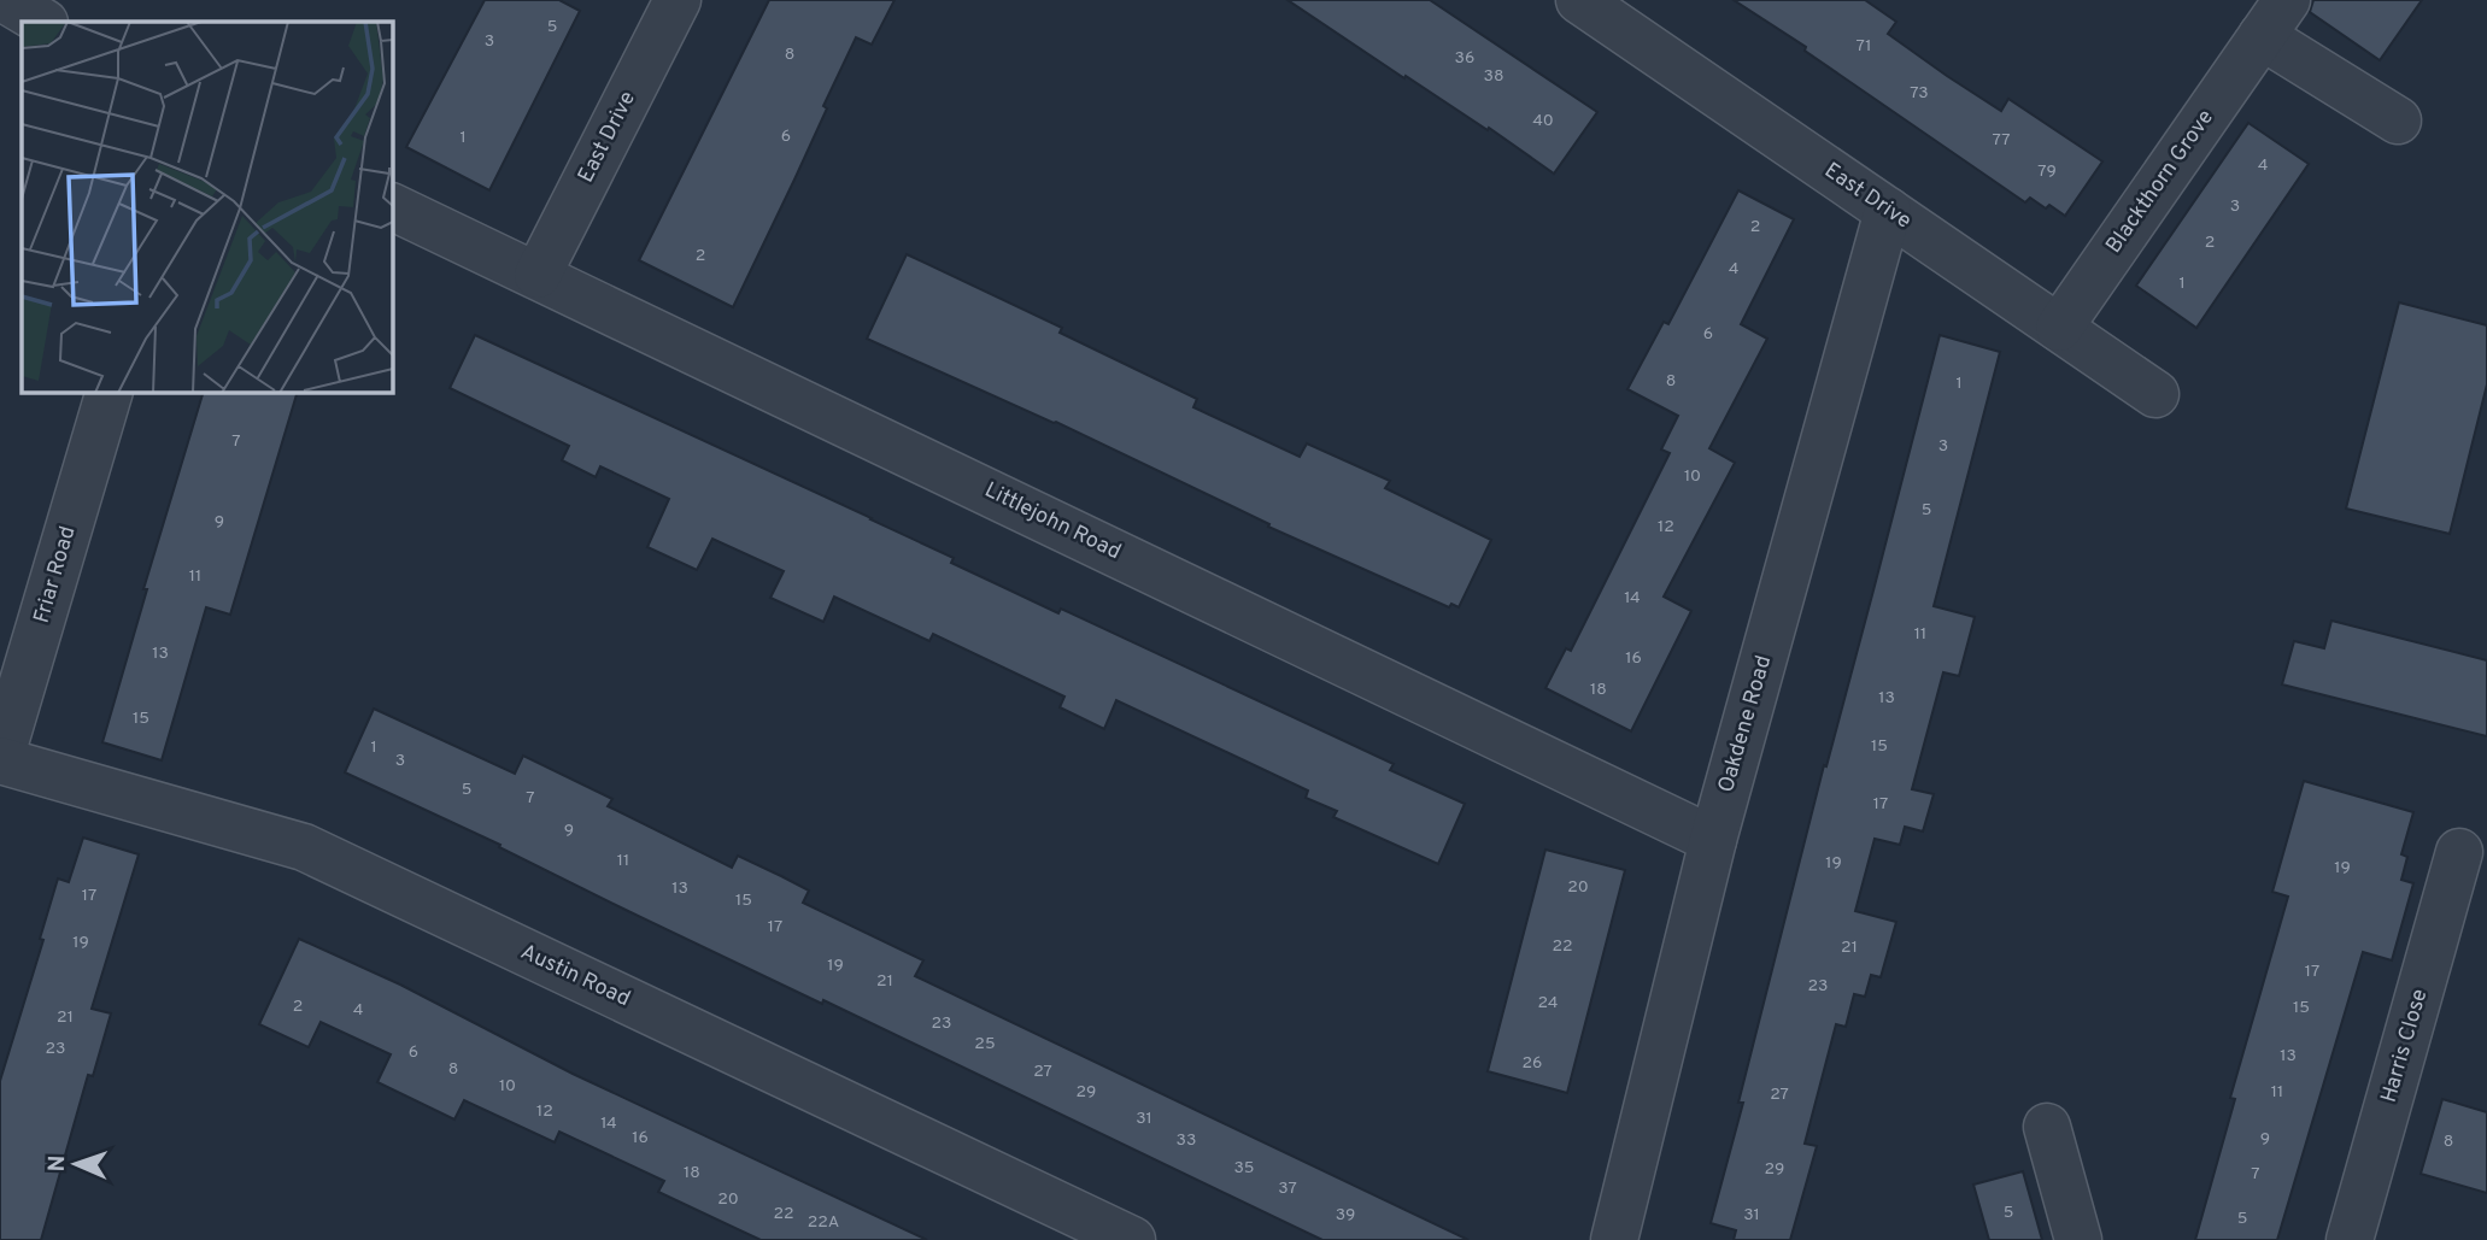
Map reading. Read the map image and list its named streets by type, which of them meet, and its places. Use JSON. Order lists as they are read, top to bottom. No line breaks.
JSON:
{"streets":{"street":["East Drive","Blackthorn Grove","Littlejohn Road","Friar Road","Oakdene Road","Austin Road","Harris Close"]},"crossings":[["East Drive","Blackthorn Grove"],["East Drive","Littlejohn Road"],["East Drive","Oakdene Road"],["Littlejohn Road","Oakdene Road"],["Friar Road","Austin Road"]],"house_numbers":["5","3","71","8","36","38","73","40","6","1","77","4","79","3","2","2","2","4","1","6","8","1","7","3","10","5","9","12","11","14","11","13","16","18","13","15","15","1","3","5","7","17","9","11","19","19","20","13","17","15","17","19","22","21","19","17","21","23","24","2","15","4","21","23","25","23","6","13","26","8","27","10","29","11","27","12","31","14","16","9","33","8","35","29","18","7","37","20","5","22","39","31","5","22A"],"north":"left"}
